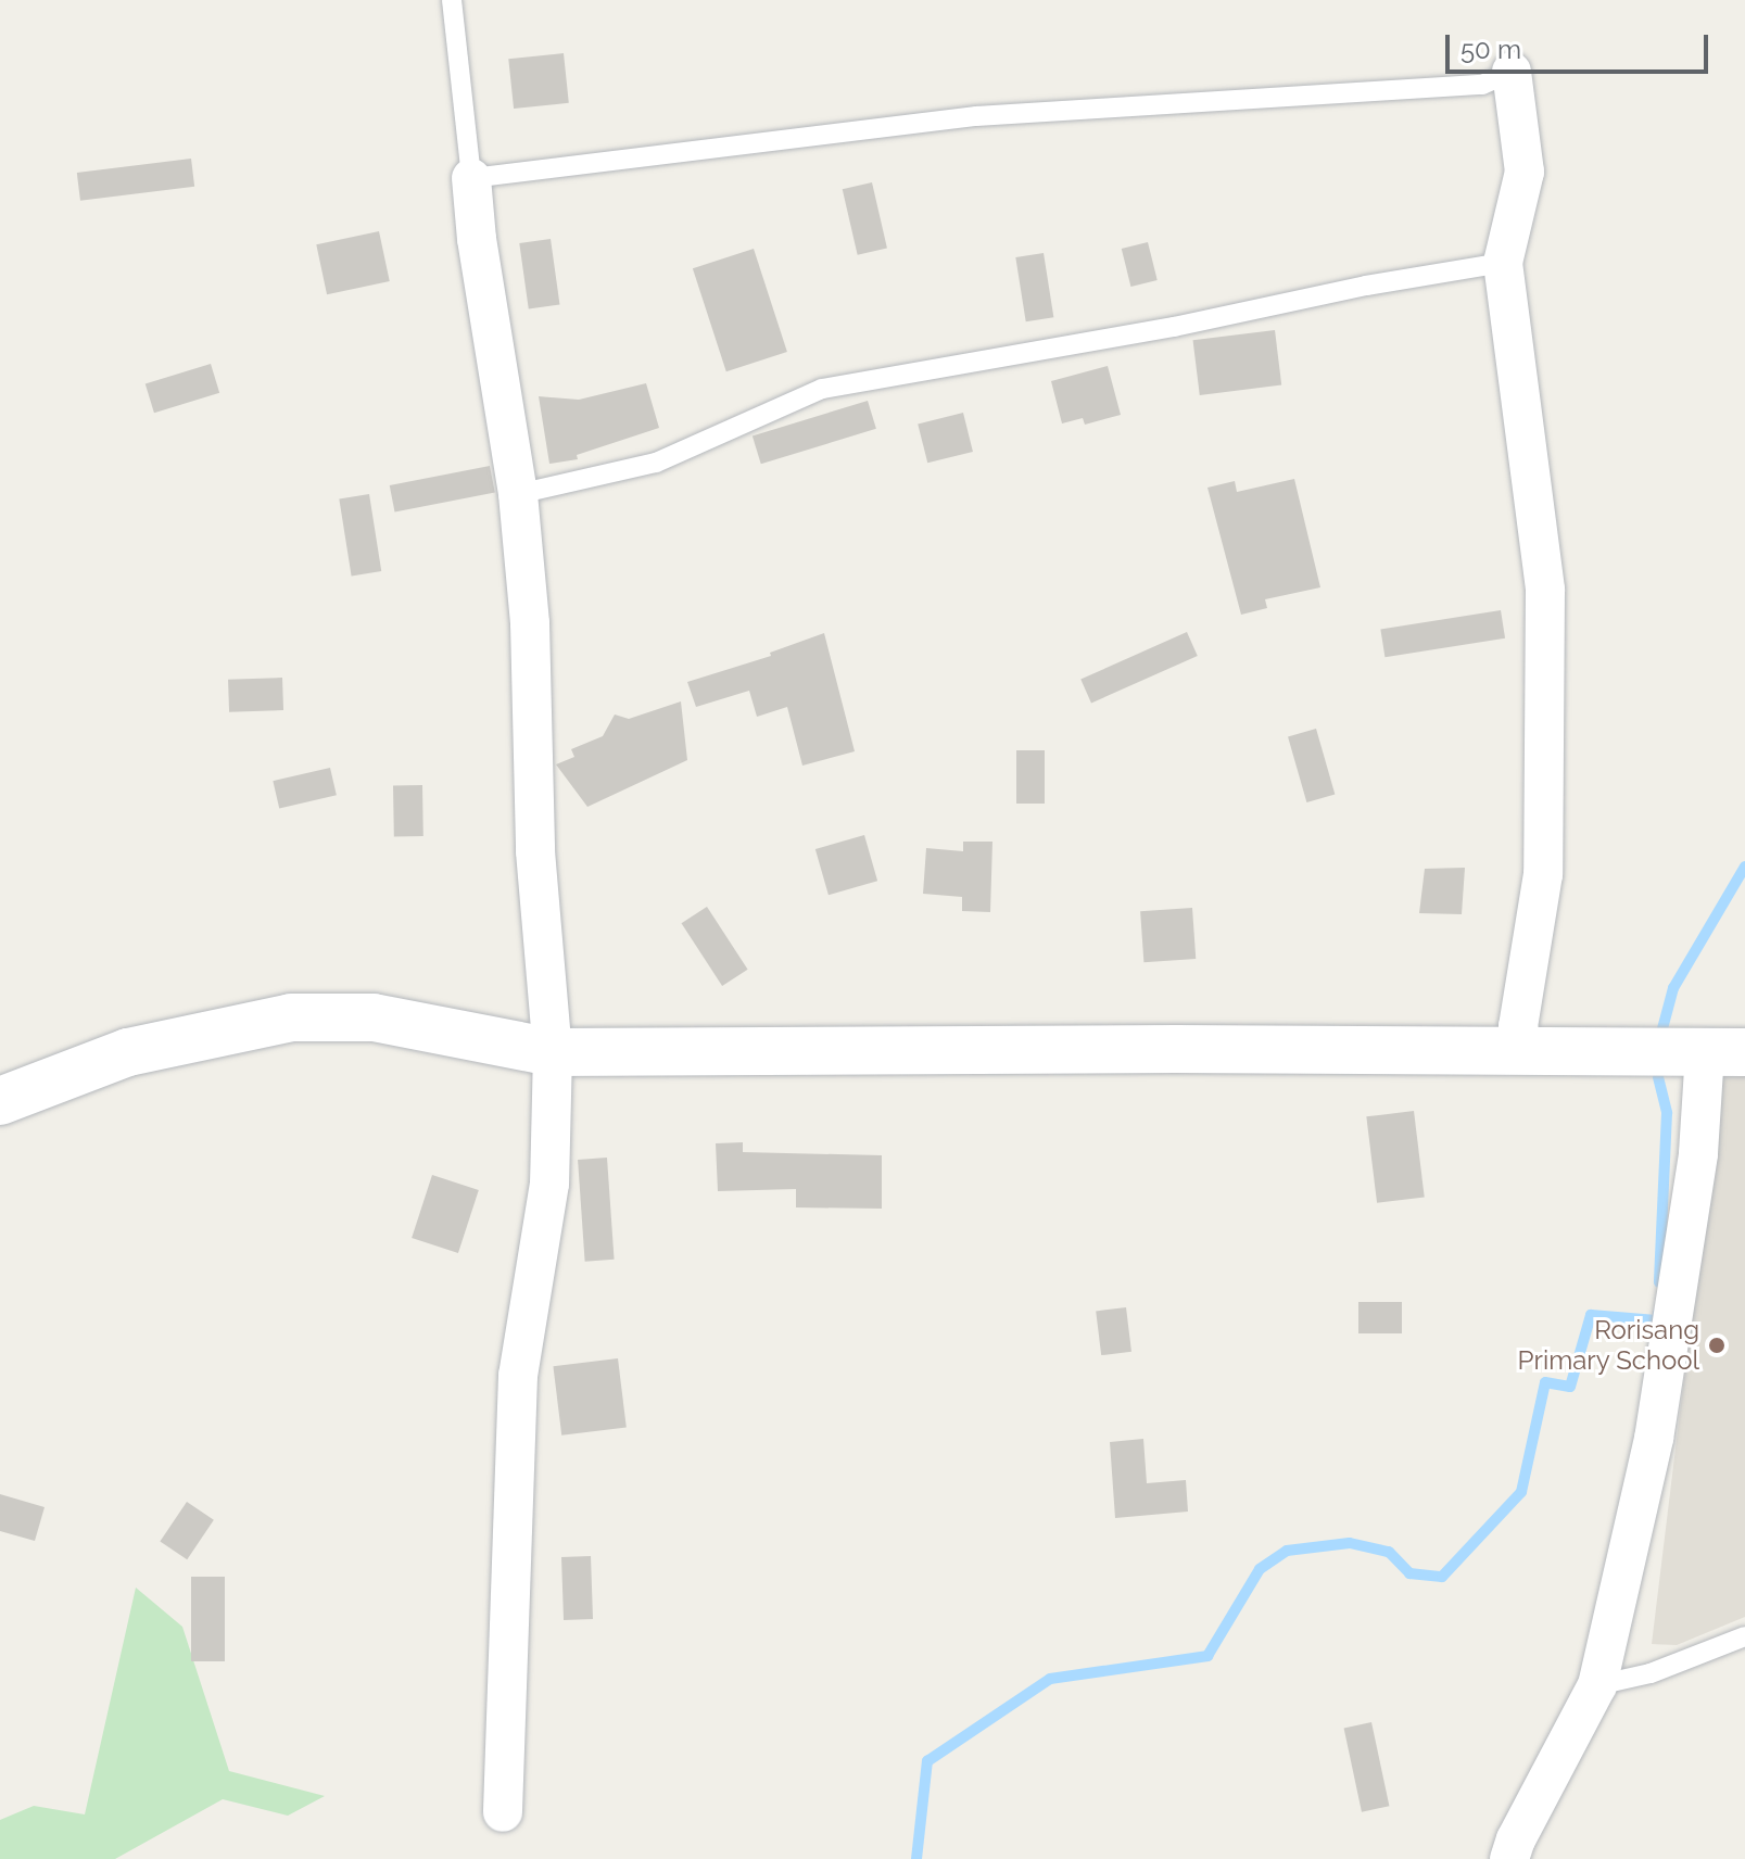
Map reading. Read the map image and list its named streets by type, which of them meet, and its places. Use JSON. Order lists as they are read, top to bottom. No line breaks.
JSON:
{"places":["Rorisang Primary School"],"scale_bar":"50 m"}
